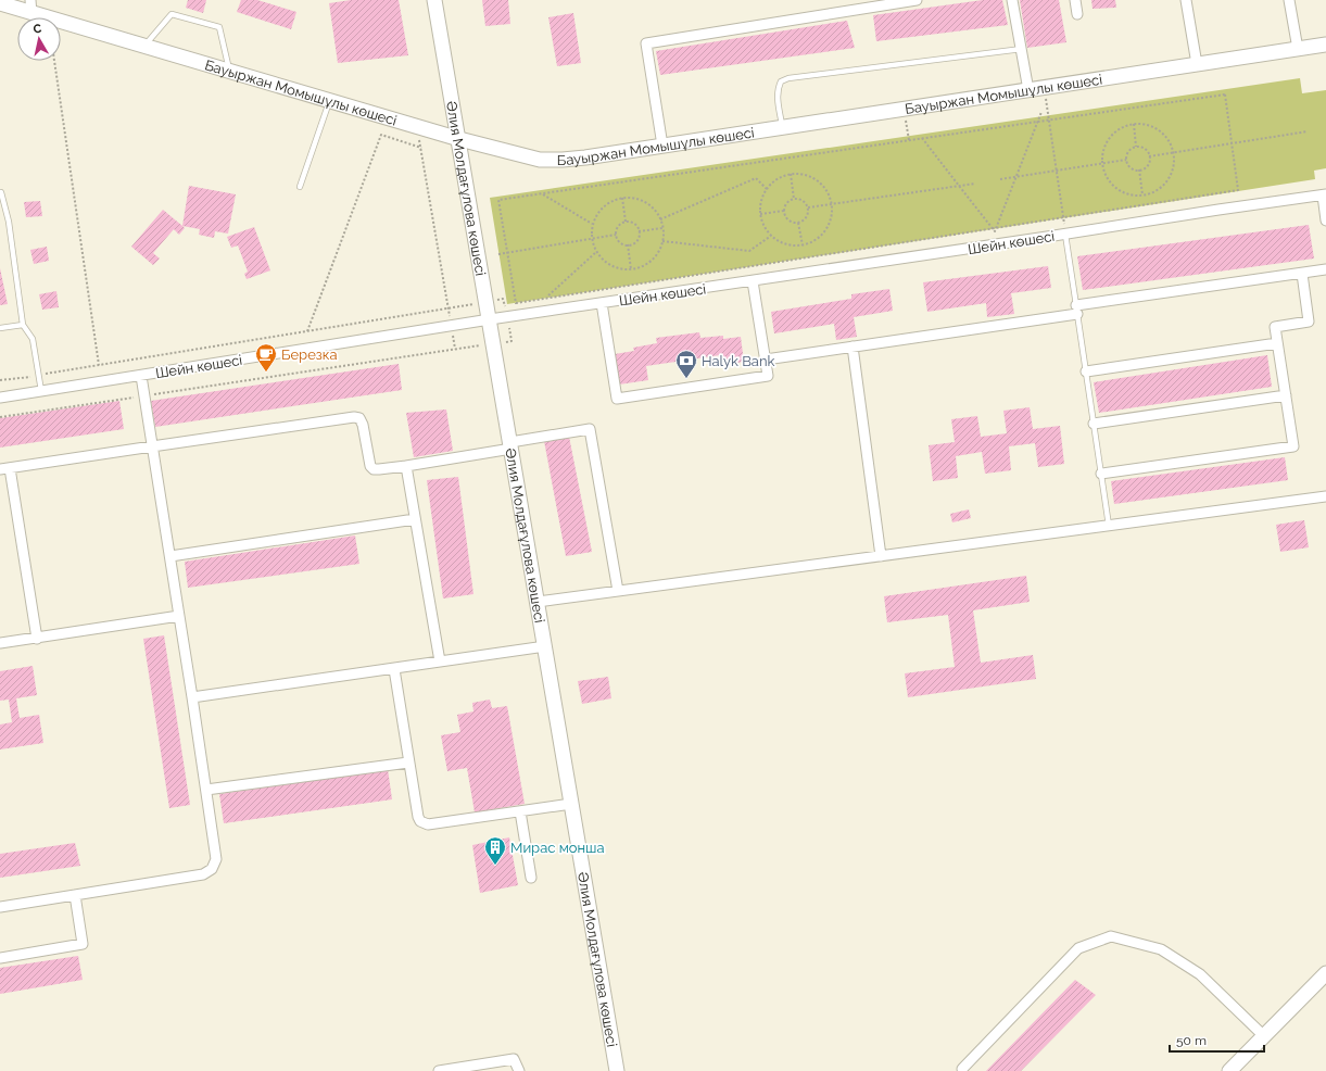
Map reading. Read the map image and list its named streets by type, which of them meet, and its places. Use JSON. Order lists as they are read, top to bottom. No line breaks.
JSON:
{"streets":{"street":["Бауыржан Момышұлы көшесі","Әлия Молдағұлова көшесі","Шейн көшесі"]},"crossings":[["Бауыржан Момышұлы көшесі","Әлия Молдағұлова көшесі"],["Әлия Молдағұлова көшесі","Шейн көшесі"]],"places":{"cafe":["Березка"],"bank":["Halyk Bank"],"building":["Мирас монша"]},"scale_bar":"50 m","north":"top"}
